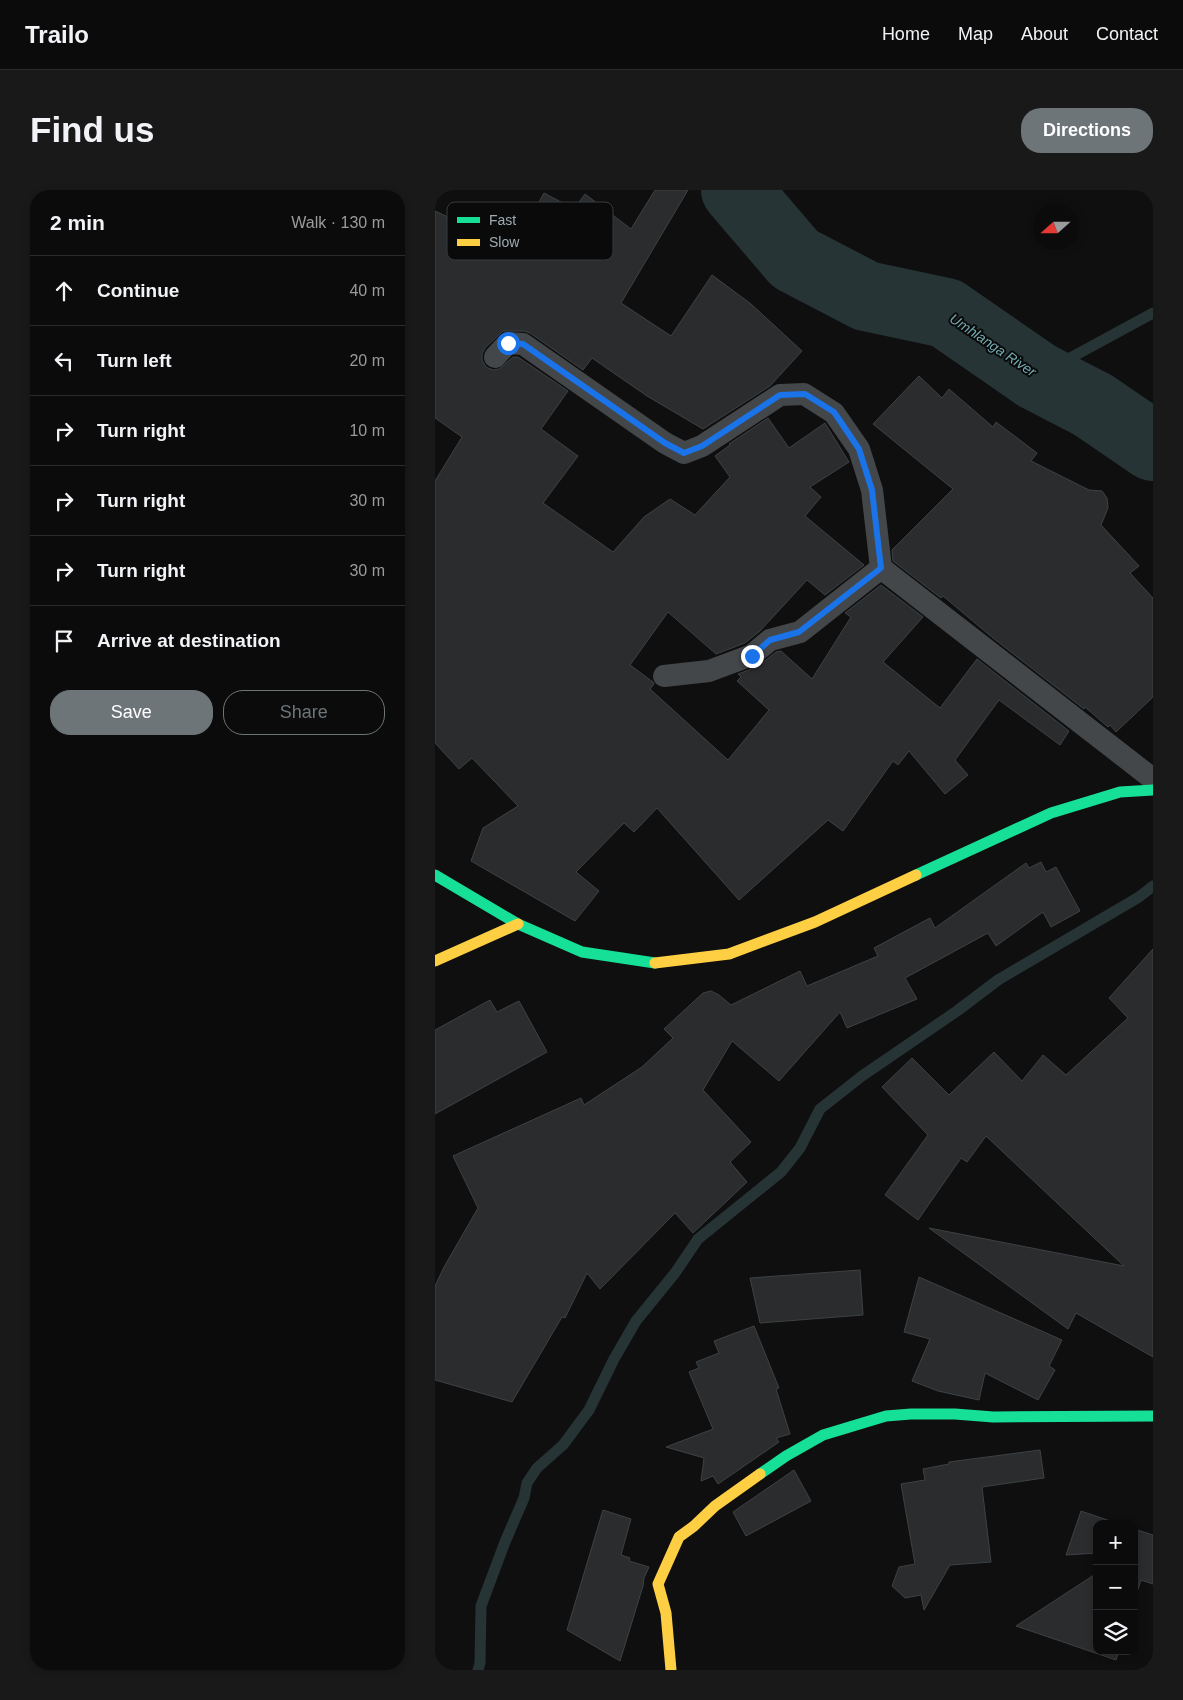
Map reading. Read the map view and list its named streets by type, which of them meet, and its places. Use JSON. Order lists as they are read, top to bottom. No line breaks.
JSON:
{"water":["Umhlanga River"],"legend":["Fast","Slow"],"north":"left","page":{"header":"Trailo","nav":["Home","Map","About","Contact"],"buttons":["Directions",["Save","Share"]],"title":"Find us","heading":["2 min","Walk · 130 m"],"list":[["Continue","40 m"],["Turn left","20 m"],["Turn right","10 m"],["Turn right","30 m"],["Turn right","30 m"],"Arrive at destination"],"map_buttons":["+","−"]}}
